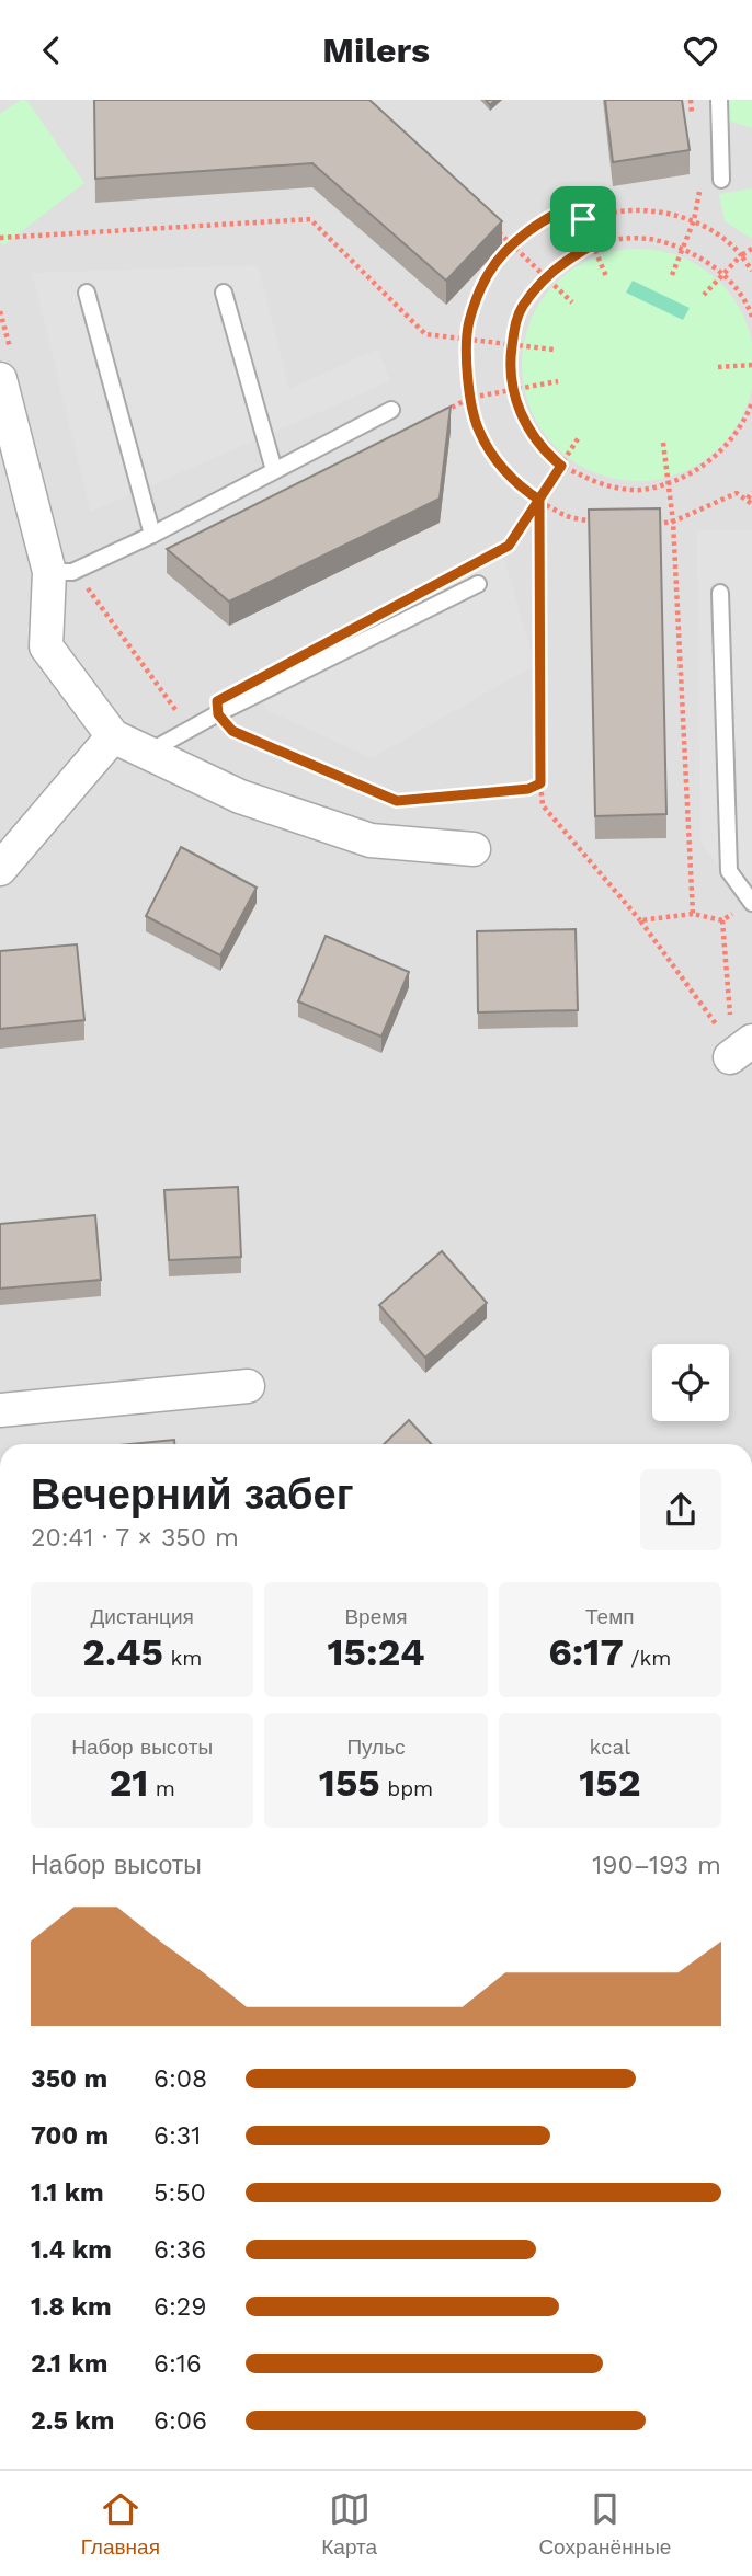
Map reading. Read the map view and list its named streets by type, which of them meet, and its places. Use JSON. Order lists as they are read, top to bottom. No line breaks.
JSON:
{"page":{"header":"Milers","heading":["Вечерний забег","20:41 · 7 × 350 m"],"stats":[["Дистанция","2.45 km"],["Время","15:24"],["Темп","6:17 /km"],["Набор высоты","21 m"],["Пульс","155 bpm"],["kcal","152"]],"chart":["Набор высоты","190–193 m"],"list":[{"name":"350 m","note":"6:08"},{"name":"700 m","note":"6:31"},{"name":"1.1 km","note":"5:50"},{"name":"1.4 km","note":"6:36"},{"name":"1.8 km","note":"6:29"},{"name":"2.1 km","note":"6:16"},{"name":"2.5 km","note":"6:06"}],"tabs":["Главная","Карта","Сохранённые"]}}
